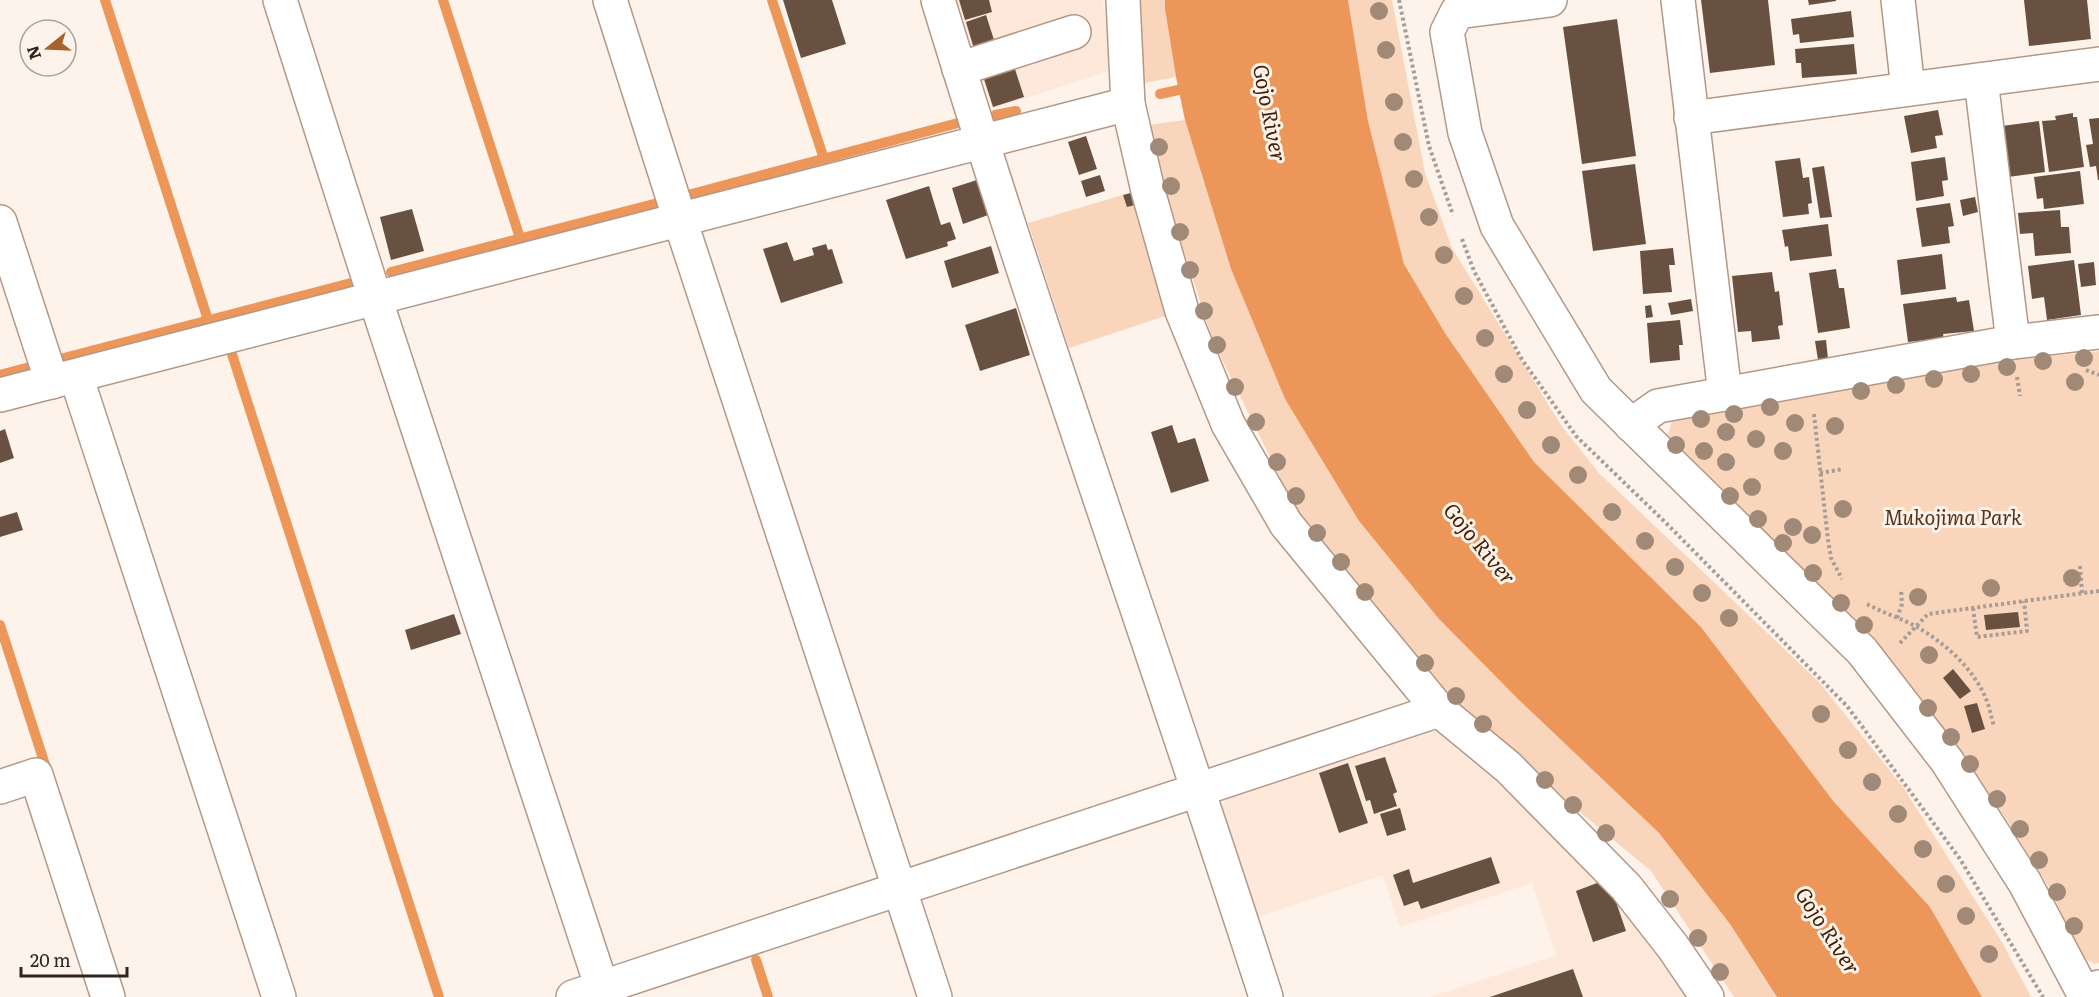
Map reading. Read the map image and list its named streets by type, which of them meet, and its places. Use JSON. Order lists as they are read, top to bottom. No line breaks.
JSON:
{"water":["Gojo River"],"parks":["Mukojima Park"],"scale_bar":"20 m","north":"left"}
